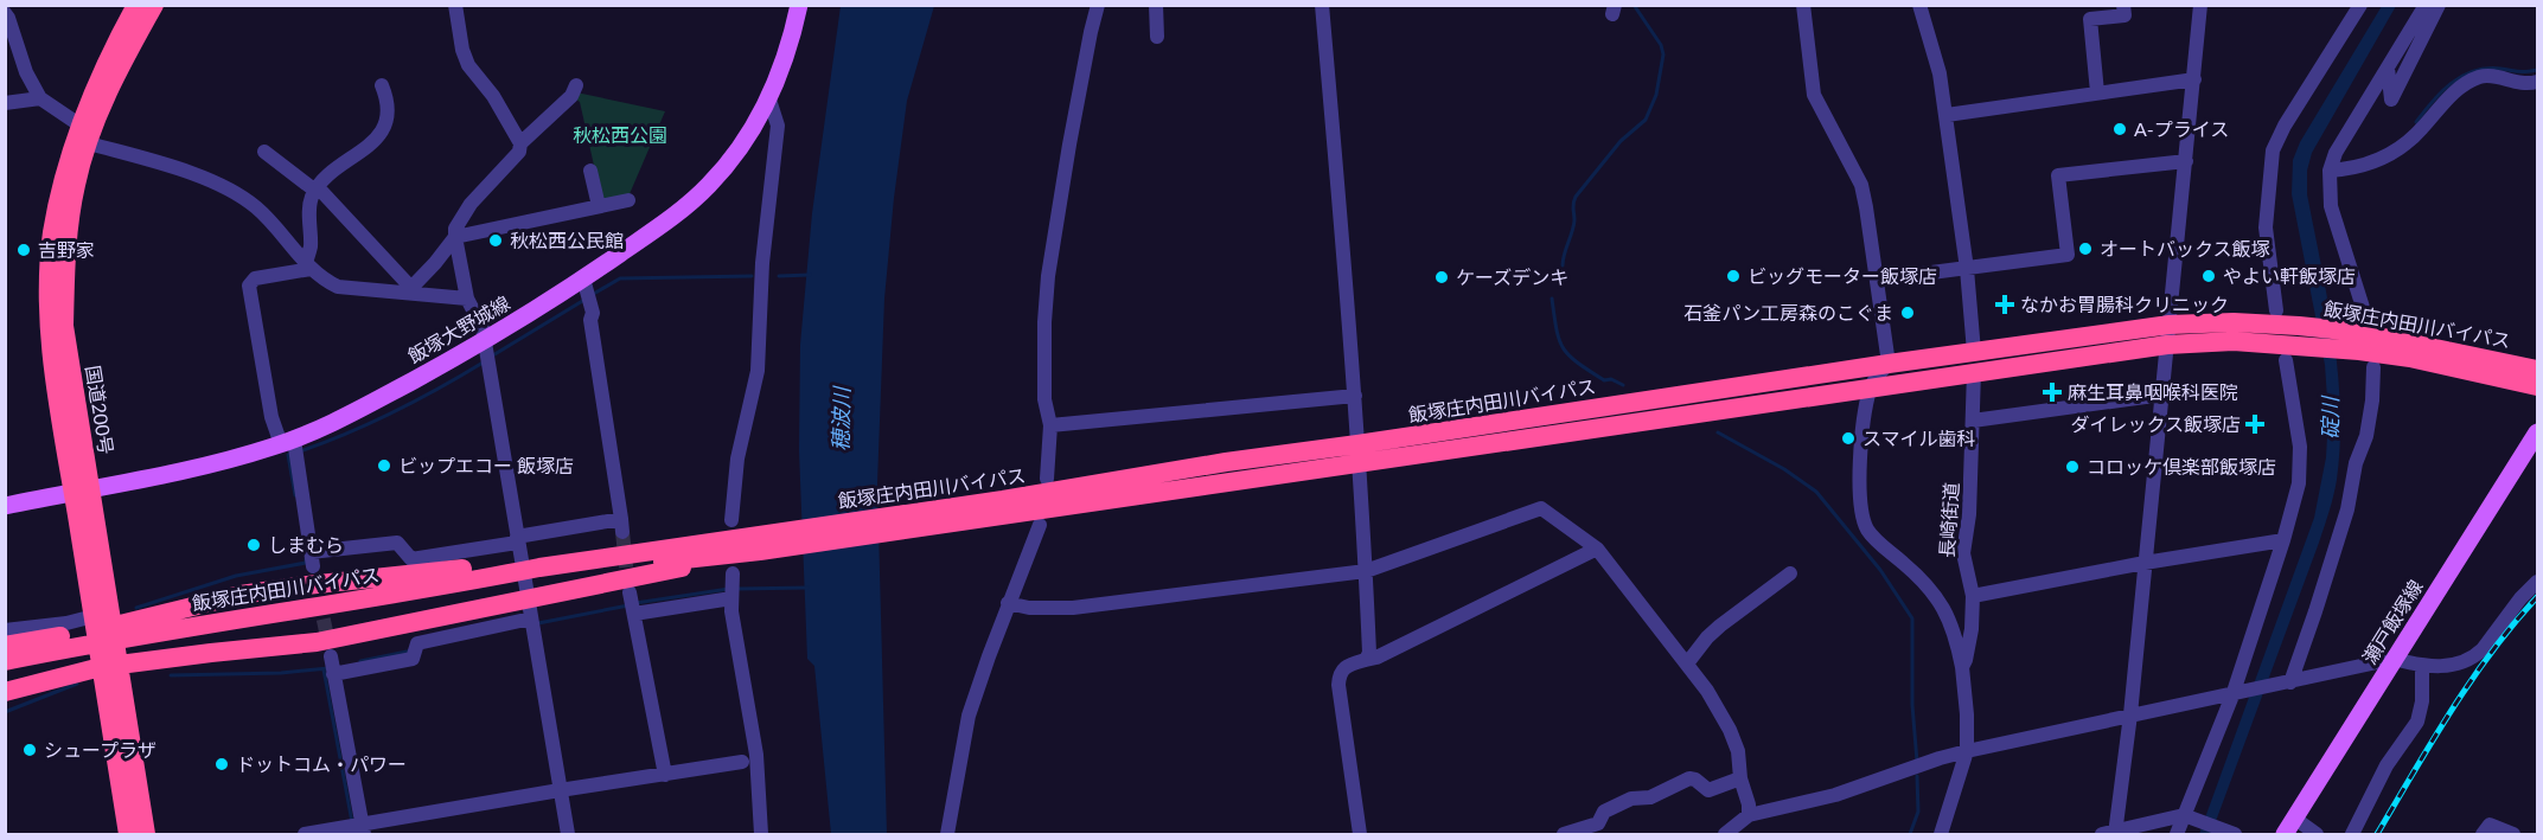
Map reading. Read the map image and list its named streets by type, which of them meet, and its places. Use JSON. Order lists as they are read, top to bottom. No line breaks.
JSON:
{"streets":{"highway":["飯塚庄内田川バイパス","国道200号"],"main road":["飯塚大野城線","瀬戸飯塚線"],"street":["長崎街道"]},"crossings":[["飯塚庄内田川バイパス","国道200号"],["飯塚庄内田川バイパス","長崎街道"],["飯塚大野城線","国道200号"]],"water":["碇川","穂波川"],"parks":["秋松西公園"],"places":{"other":["A-プライス","秋松西公民館","オートバックス飯塚","吉野家","ビッグモーター飯塚店","やよい軒飯塚店","ケーズデンキ","石釜パン工房森のこぐま","スマイル歯科","ビップエコー 飯塚店","コロッケ倶楽部飯塚店","しまむら","シュープラザ","ドットコム・パワー"],"health":["なかお胃腸科クリニック","麻生耳鼻咽喉科医院","ダイレックス飯塚店"]}}
